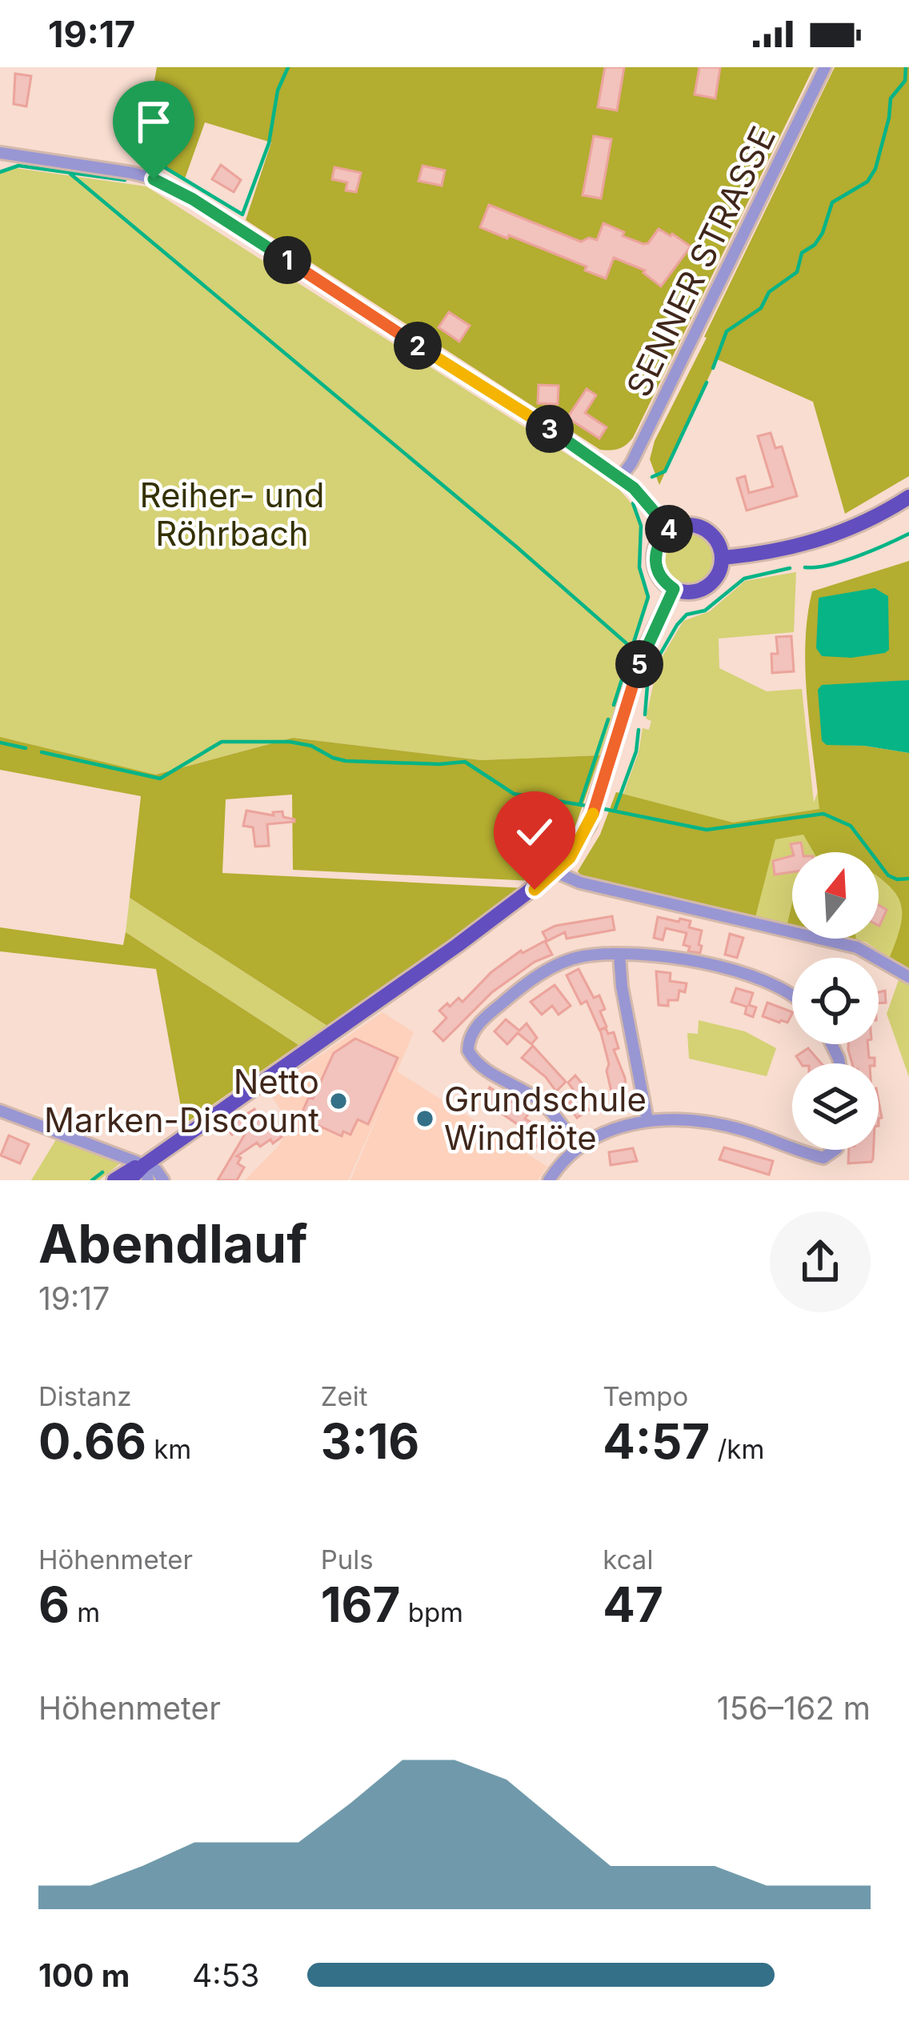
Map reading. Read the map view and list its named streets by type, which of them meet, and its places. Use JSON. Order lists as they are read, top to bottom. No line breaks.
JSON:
{"streets":{"street":["SENNER STRASSE"]},"parks":["Reiher- und Röhrbach"],"places":["Netto Marken-Discount","Grundschule Windflöte"],"north":"top","page":{"status":"19:17","pins":["1","2","3","4","5"],"heading":["Abendlauf","19:17"],"stats":[["Distanz","0.66 km"],["Zeit","3:16"],["Tempo","4:57 /km"],["Höhenmeter","6 m"],["Puls","167 bpm"],["kcal","47"]],"chart":["Höhenmeter","156–162 m"],"list":[{"name":"100 m","note":"4:53"}]}}
